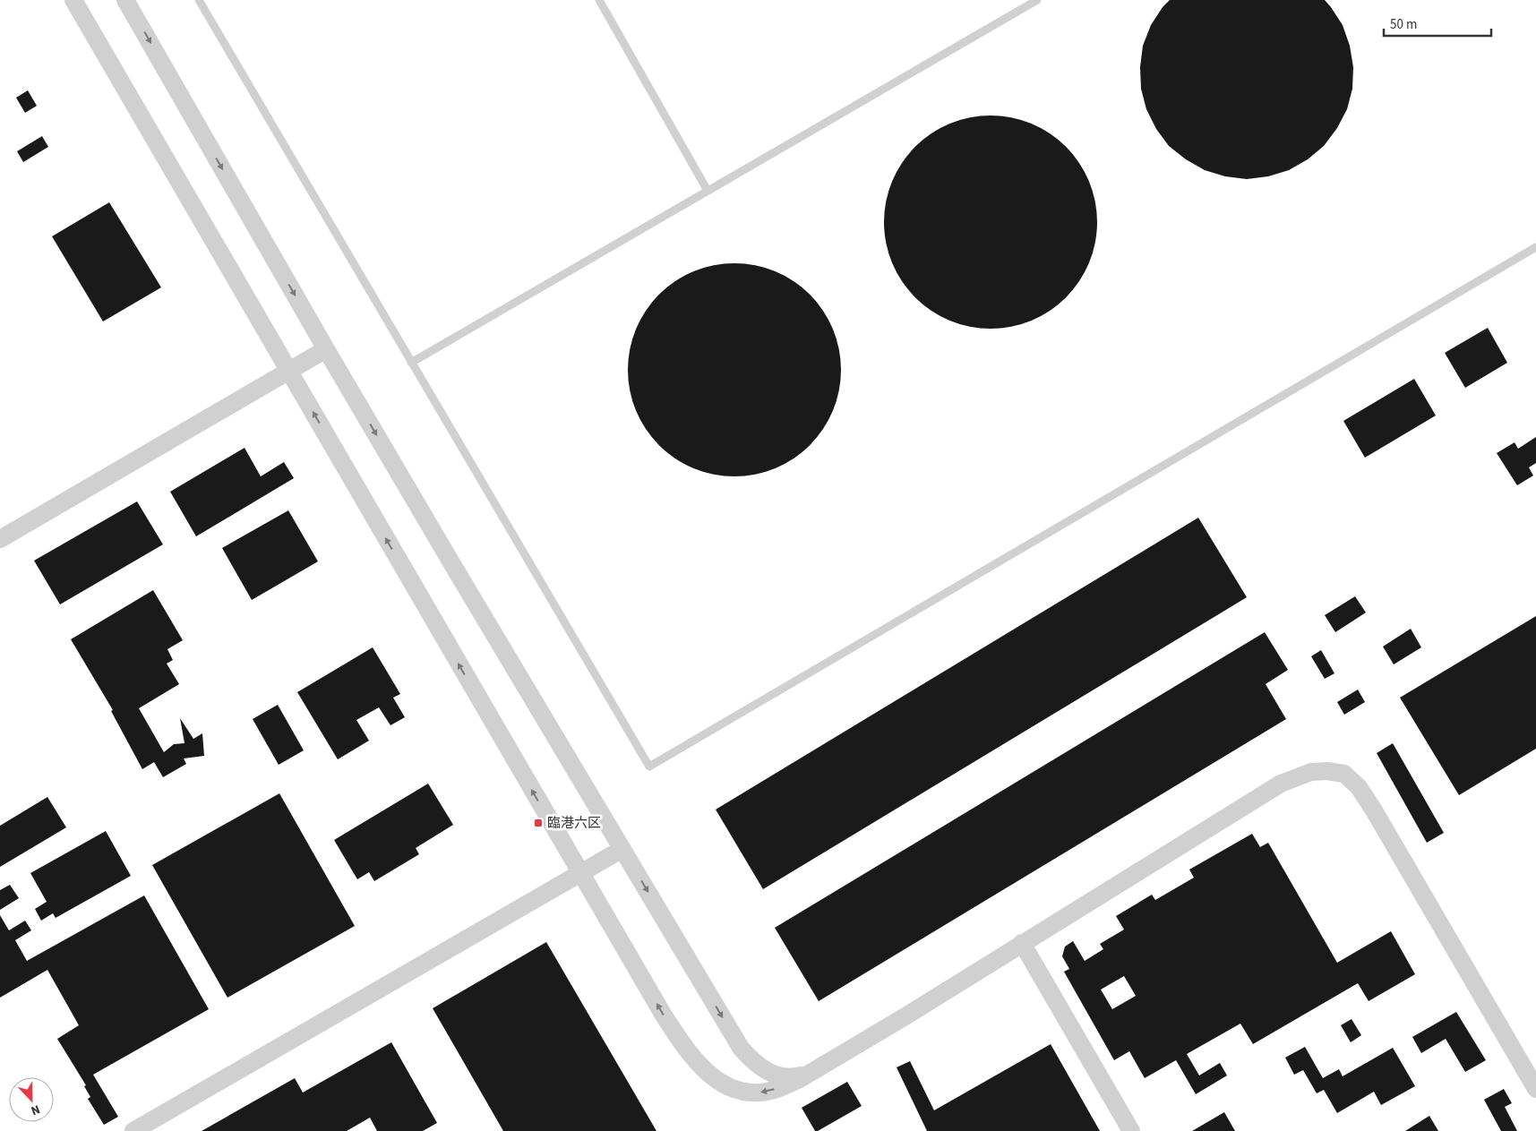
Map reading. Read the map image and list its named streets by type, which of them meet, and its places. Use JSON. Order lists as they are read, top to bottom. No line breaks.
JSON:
{"places":{"transit":["臨港六区"]},"scale_bar":"50 m","north":"bottom"}
